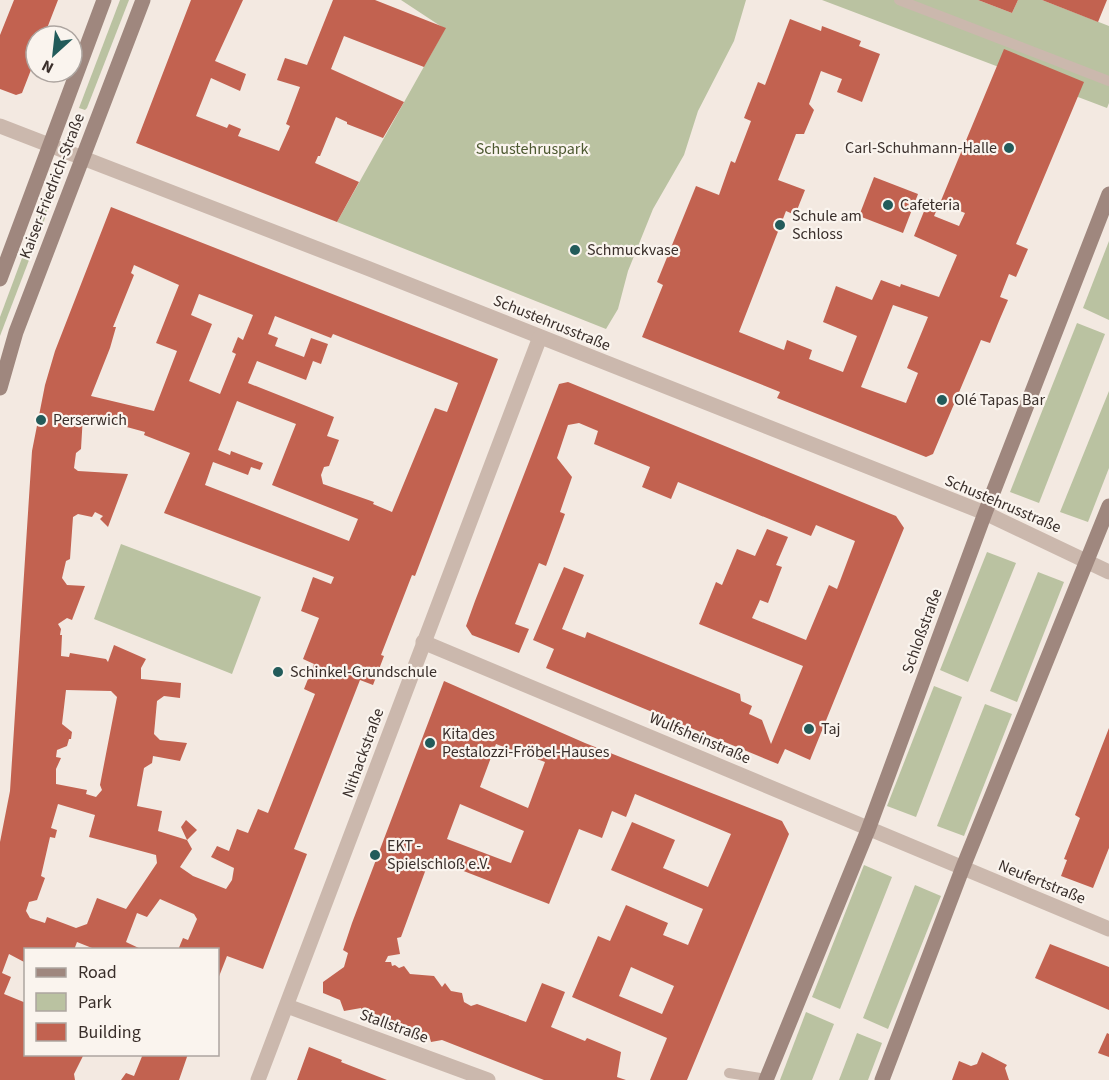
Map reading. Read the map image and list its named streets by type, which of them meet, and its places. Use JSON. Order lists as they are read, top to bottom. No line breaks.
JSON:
{"streets":{"street":["Kaiser-Friedrich-Straße","Schustehrusstraße","Schloßstraße","Wulfsheinstraße","Nithackstraße","Neufertstraße","Stallstraße"]},"crossings":[["Kaiser-Friedrich-Straße","Schustehrusstraße"],["Schustehrusstraße","Schloßstraße"],["Schustehrusstraße","Nithackstraße"],["Schloßstraße","Wulfsheinstraße"],["Wulfsheinstraße","Nithackstraße"],["Wulfsheinstraße","Neufertstraße"],["Nithackstraße","Stallstraße"]],"parks":["Schustehruspark"],"places":["Carl-Schuhmann-Halle","Cafeteria","Schule am Schloss","Schmuckvase","Olé Tapas Bar","Perserwich","Schinkel-Grundschule","Taj","Kita des Pestalozzi-Fröbel-Hauses","EKT - Spielschloß e.V."],"legend":["Road","Park","Building"],"north":"bottom left"}
